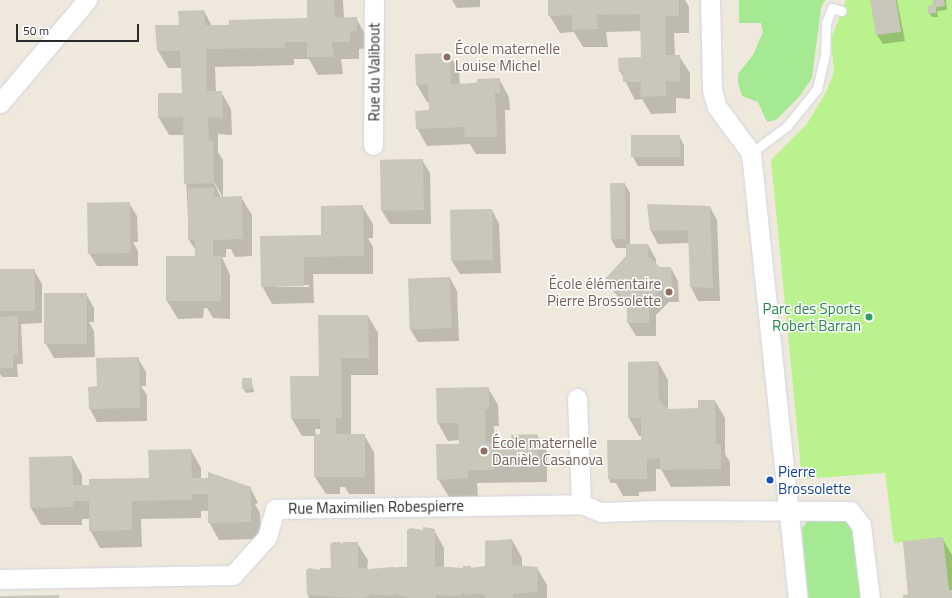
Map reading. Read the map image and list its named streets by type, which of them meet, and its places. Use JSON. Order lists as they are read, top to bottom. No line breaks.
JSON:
{"streets":{"street":["Rue du Valibout","Rue Maximilien Robespierre"]},"places":["École maternelle Louise Michel","École élémentaire Pierre Brossolette","Parc des Sports Robert Barran","École maternelle Danièle Casanova","Pierre Brossolette"],"scale_bar":"50 m"}
